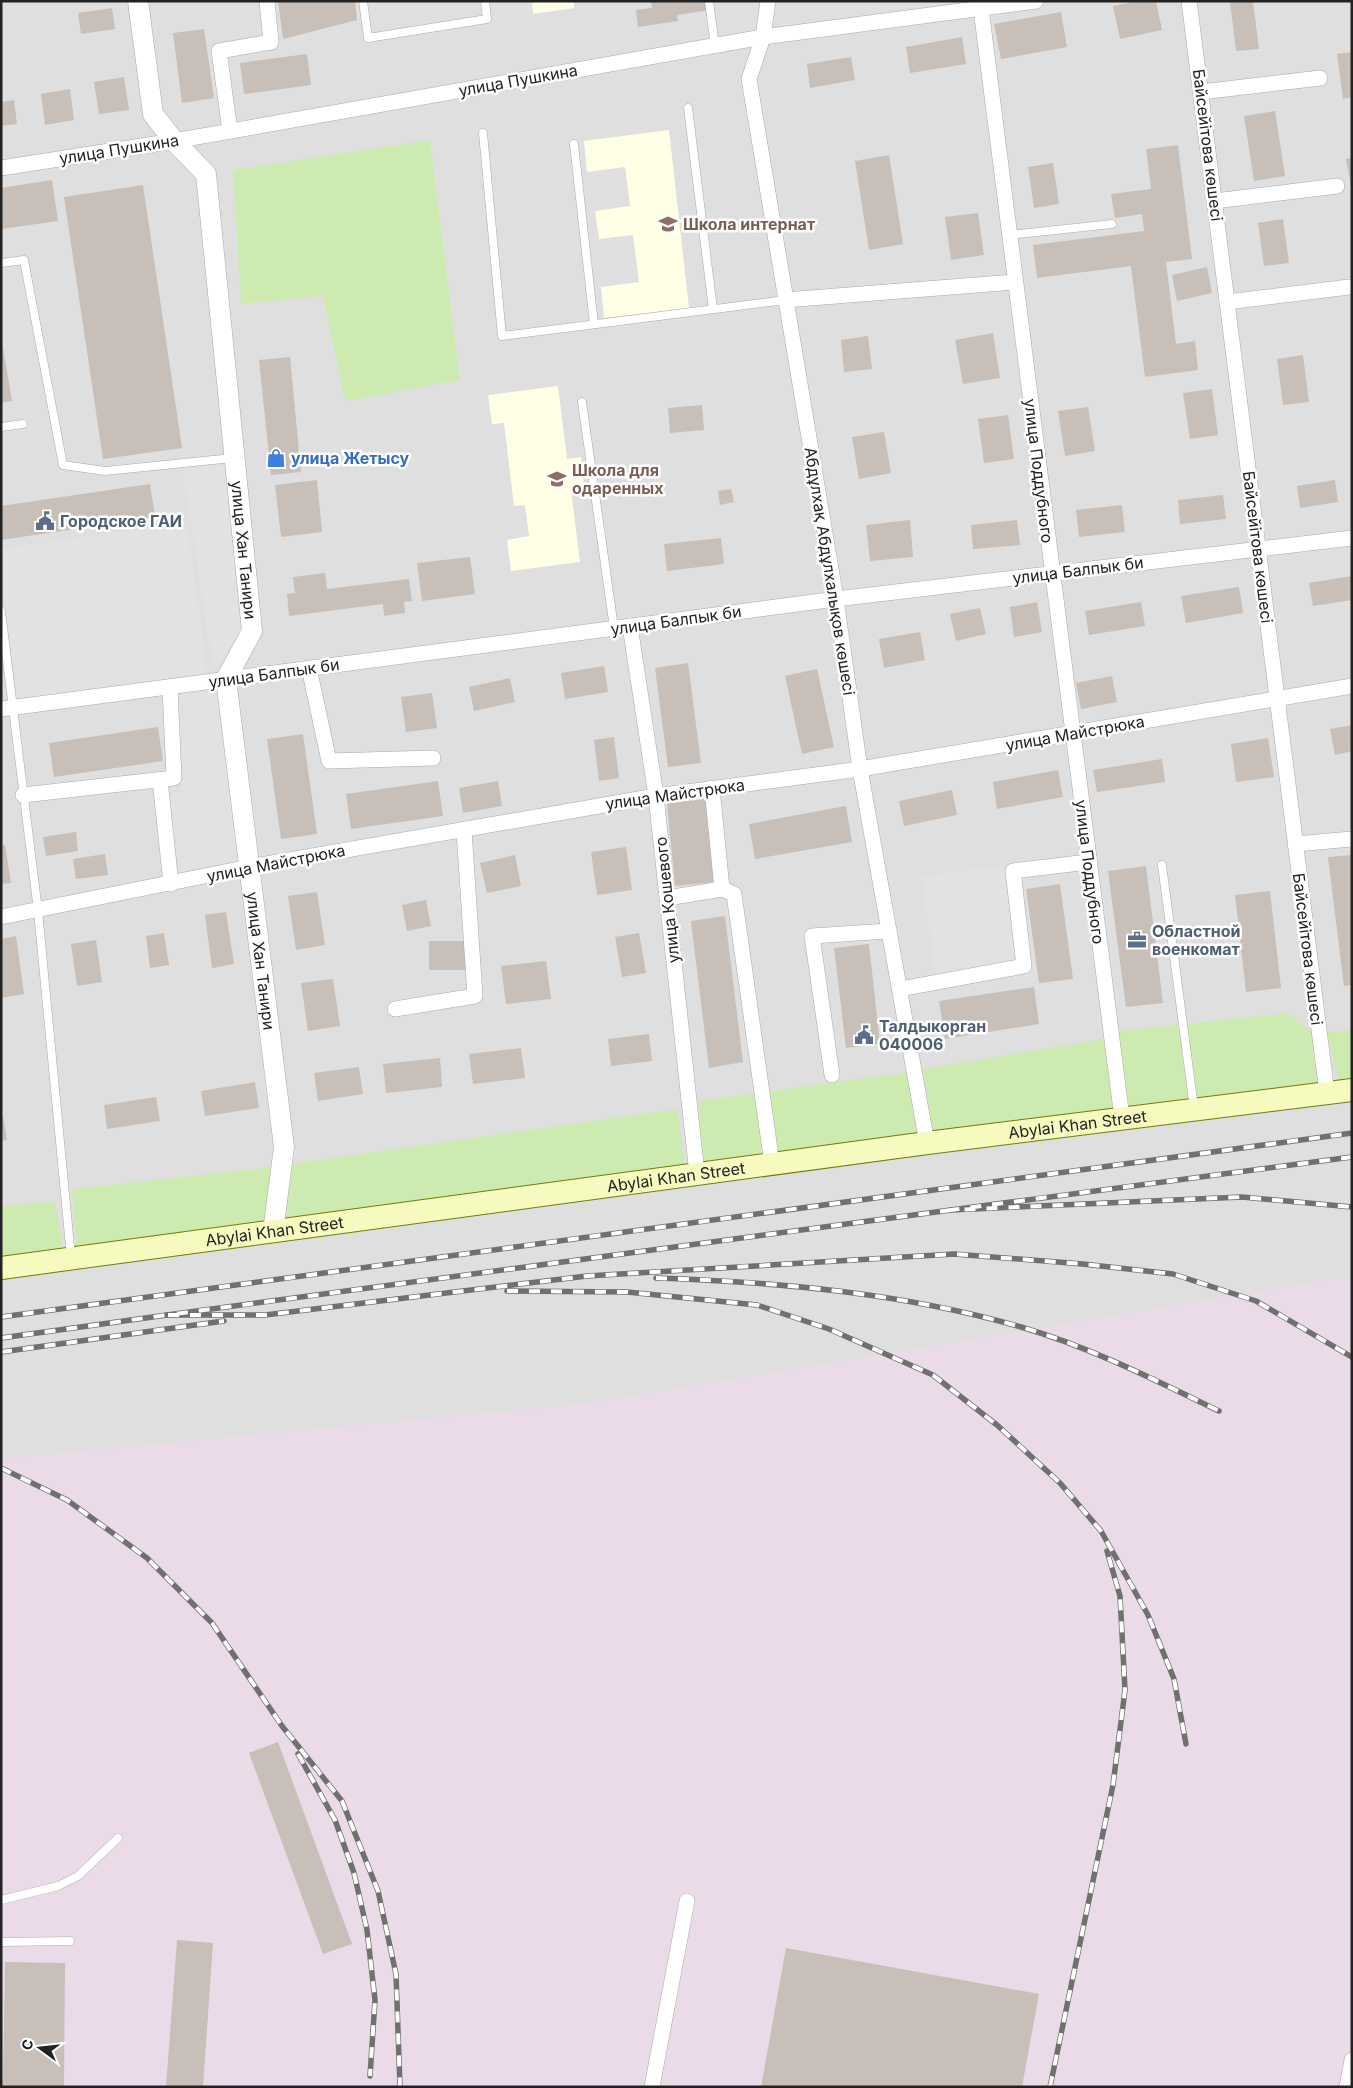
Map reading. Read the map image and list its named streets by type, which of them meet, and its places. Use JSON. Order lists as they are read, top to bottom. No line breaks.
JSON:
{"streets":{"main road":["Abylai Khan Street"],"street":["улица Пушкина","Байсейітова көшесі","улица Поддубного","улица Хан Танири","улица Балпык би","Абдұлхақ Абдұлхалықов көшесі","улица Майстрюка","улица Кошевого"]},"crossings":[["улица Пушкина","улица Поддубного"],["улица Пушкина","улица Хан Танири"],["улица Пушкина","Абдұлхақ Абдұлхалықов көшесі"],["Байсейітова көшесі","улица Балпык би"],["Байсейітова көшесі","улица Майстрюка"],["Байсейітова көшесі","Abylai Khan Street"],["улица Поддубного","улица Балпык би"],["улица Поддубного","улица Майстрюка"],["улица Поддубного","Abylai Khan Street"],["улица Хан Танири","улица Балпык би"],["улица Хан Танири","улица Майстрюка"],["улица Хан Танири","Abylai Khan Street"],["улица Балпык би","Абдұлхақ Абдұлхалықов көшесі"],["улица Балпык би","улица Кошевого"],["Абдұлхақ Абдұлхалықов көшесі","улица Майстрюка"],["Абдұлхақ Абдұлхалықов көшесі","Abylai Khan Street"],["улица Майстрюка","улица Кошевого"],["улица Кошевого","Abylai Khan Street"]],"places":{"school or university":["Школа интернат","Школа для одаренных"],"shop":["улица Жетысу"],"public building":["Городское ГАИ","Талдыкорган 040006"],"office":["Областной военкомат"]},"north":"left"}
